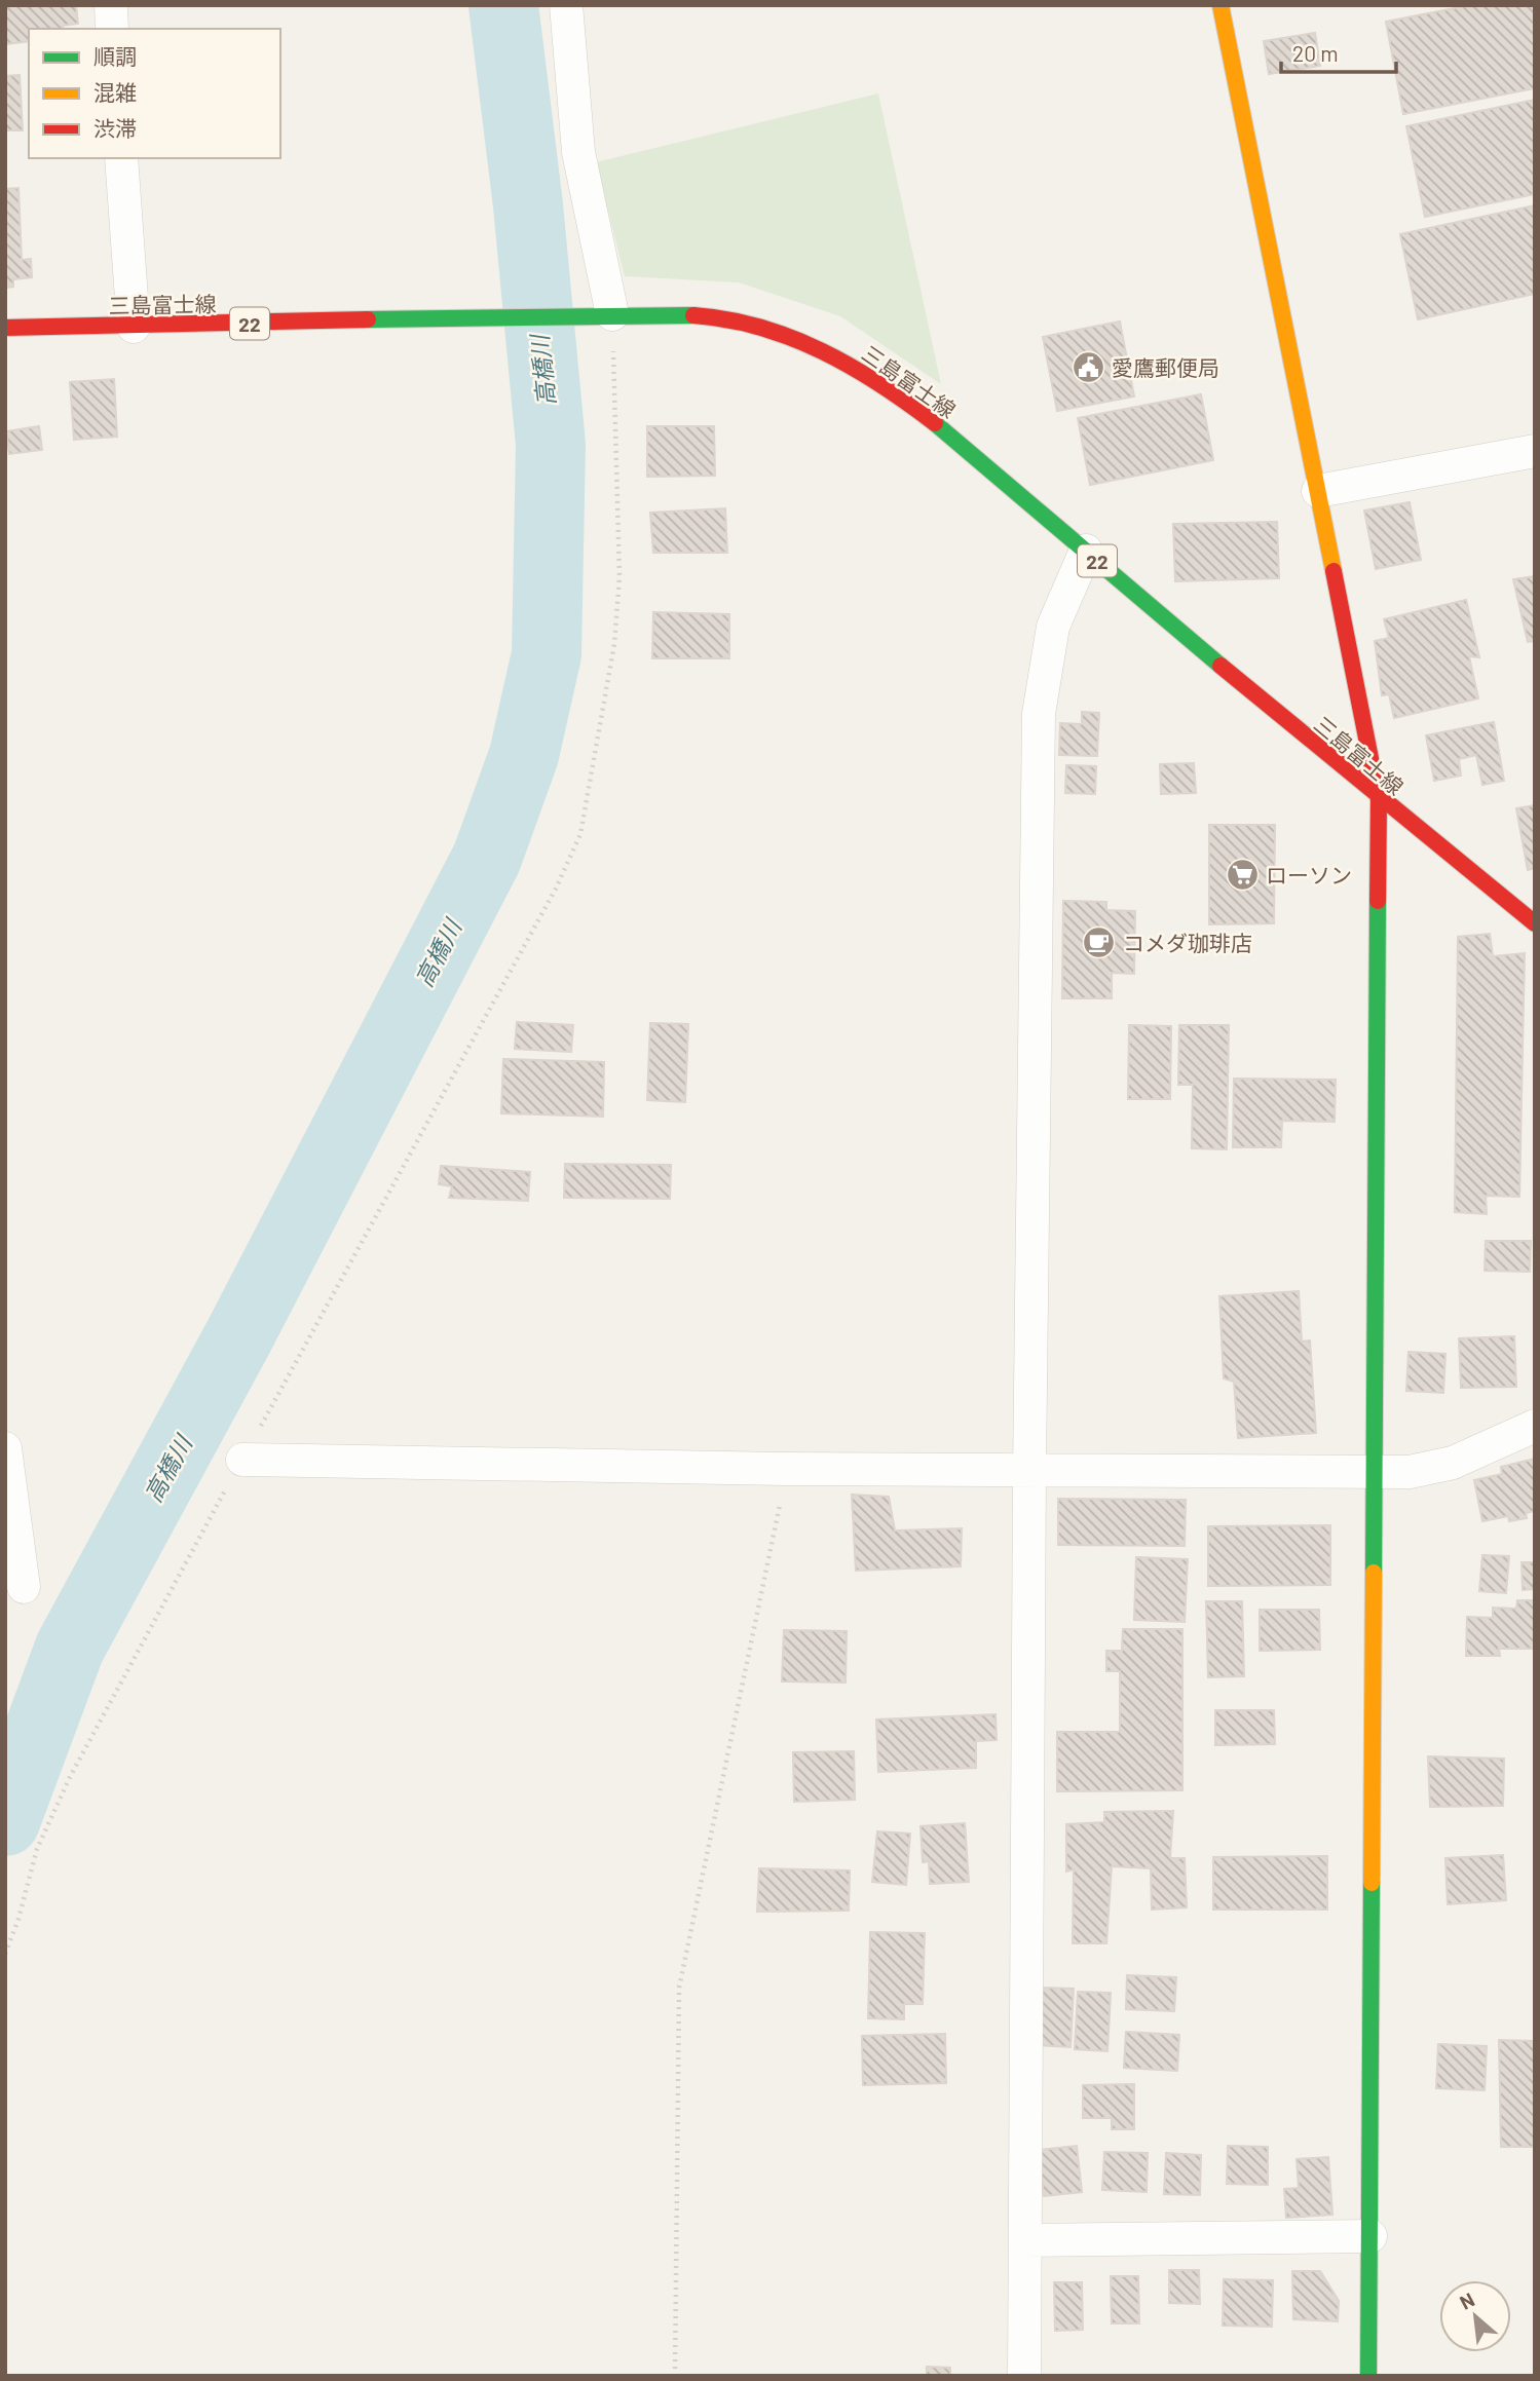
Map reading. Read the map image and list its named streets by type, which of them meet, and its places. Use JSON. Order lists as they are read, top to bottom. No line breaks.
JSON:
{"streets":{"street":["三島富士線","22"]},"water":["高橋川"],"places":{"public building":["愛鷹郵便局"],"supermarket":["ローソン"],"cafe":["コメダ珈琲店"]},"legend":["順調","混雑","渋滞"],"scale_bar":"20 m","north":"top left"}
